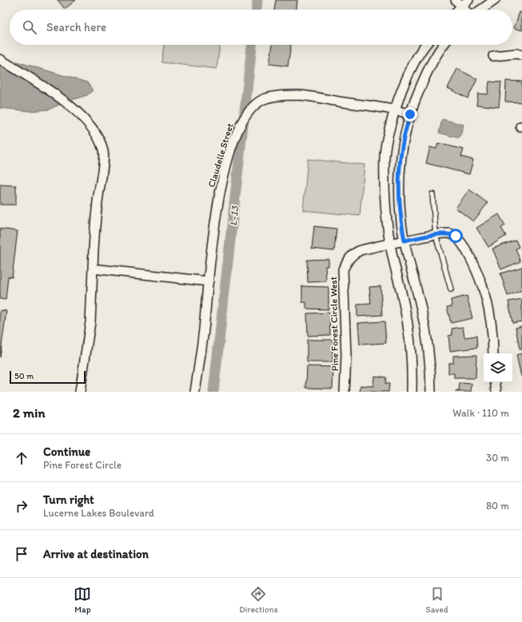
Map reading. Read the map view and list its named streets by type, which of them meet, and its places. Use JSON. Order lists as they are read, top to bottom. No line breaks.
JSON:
{"streets":{"street":["Claudelle Street","Pine Forest Circle West"]},"water":["L-13"],"scale_bar":"50 m","page":{"search":"Search here","scale":"50 m","heading":["2 min","Walk · 110 m"],"list":[["Continue","Pine Forest Circle","30 m"],["Turn right","Lucerne Lakes Boulevard","80 m"],"Arrive at destination"],"nav":["Map","Directions","Saved"]}}
